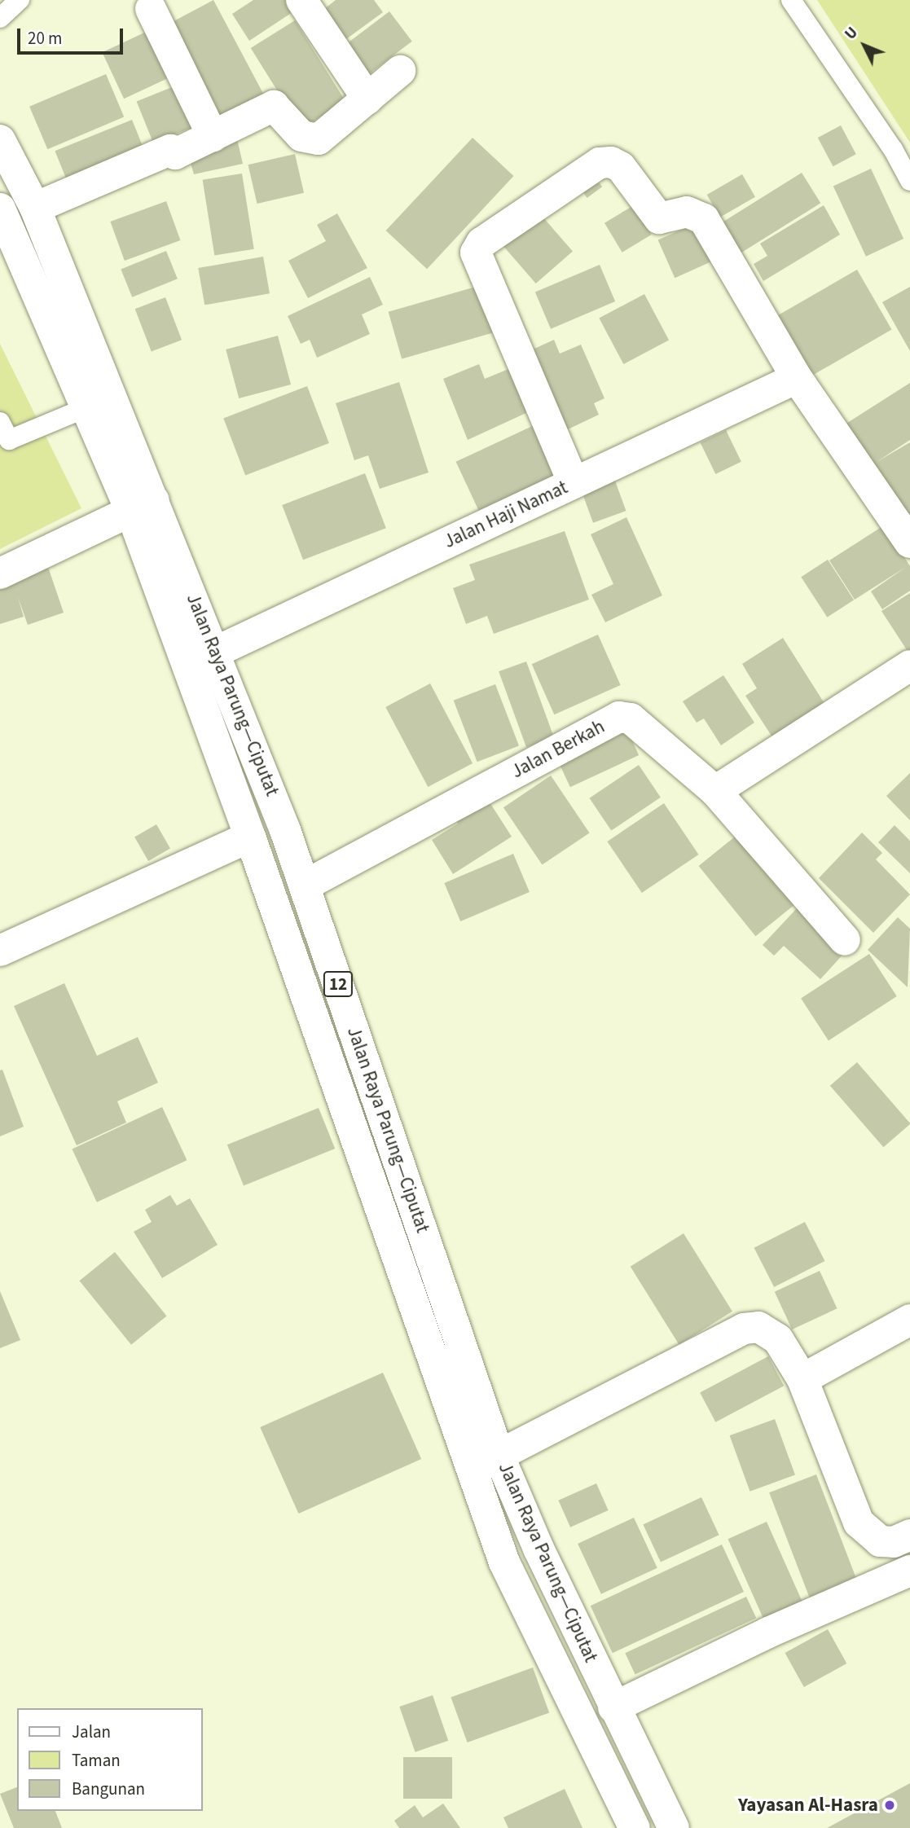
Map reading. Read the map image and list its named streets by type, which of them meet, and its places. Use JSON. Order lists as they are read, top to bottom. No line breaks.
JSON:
{"streets":{"main road":["Jalan Haji Namat","Jalan Raya Parung—Ciputat","Jalan Berkah","12"]},"crossings":[["Jalan Haji Namat","Jalan Raya Parung—Ciputat"],["Jalan Raya Parung—Ciputat","Jalan Berkah"]],"places":["Yayasan Al-Hasra"],"legend":["Jalan","Taman","Bangunan"],"scale_bar":"20 m","north":"top left"}
